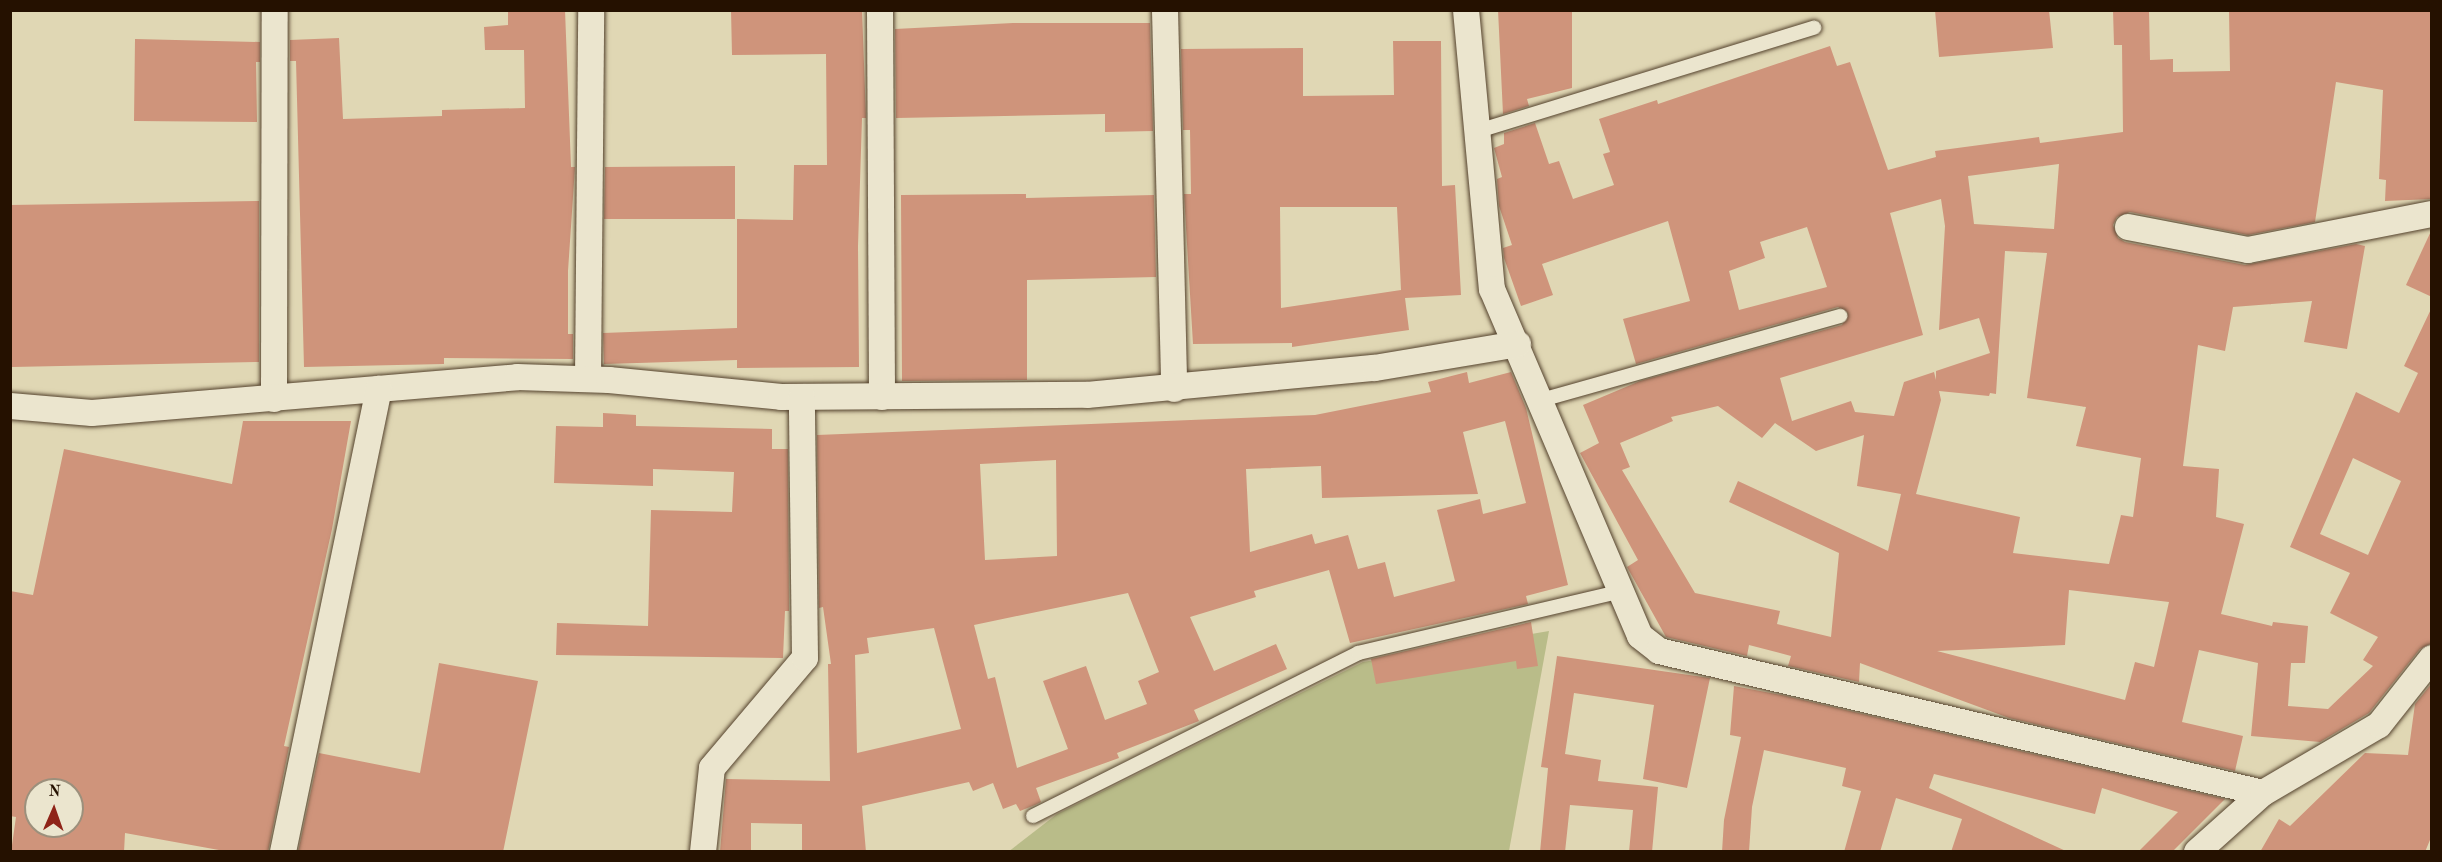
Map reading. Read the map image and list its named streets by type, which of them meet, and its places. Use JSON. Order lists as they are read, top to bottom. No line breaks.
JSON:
{"north":"top"}
